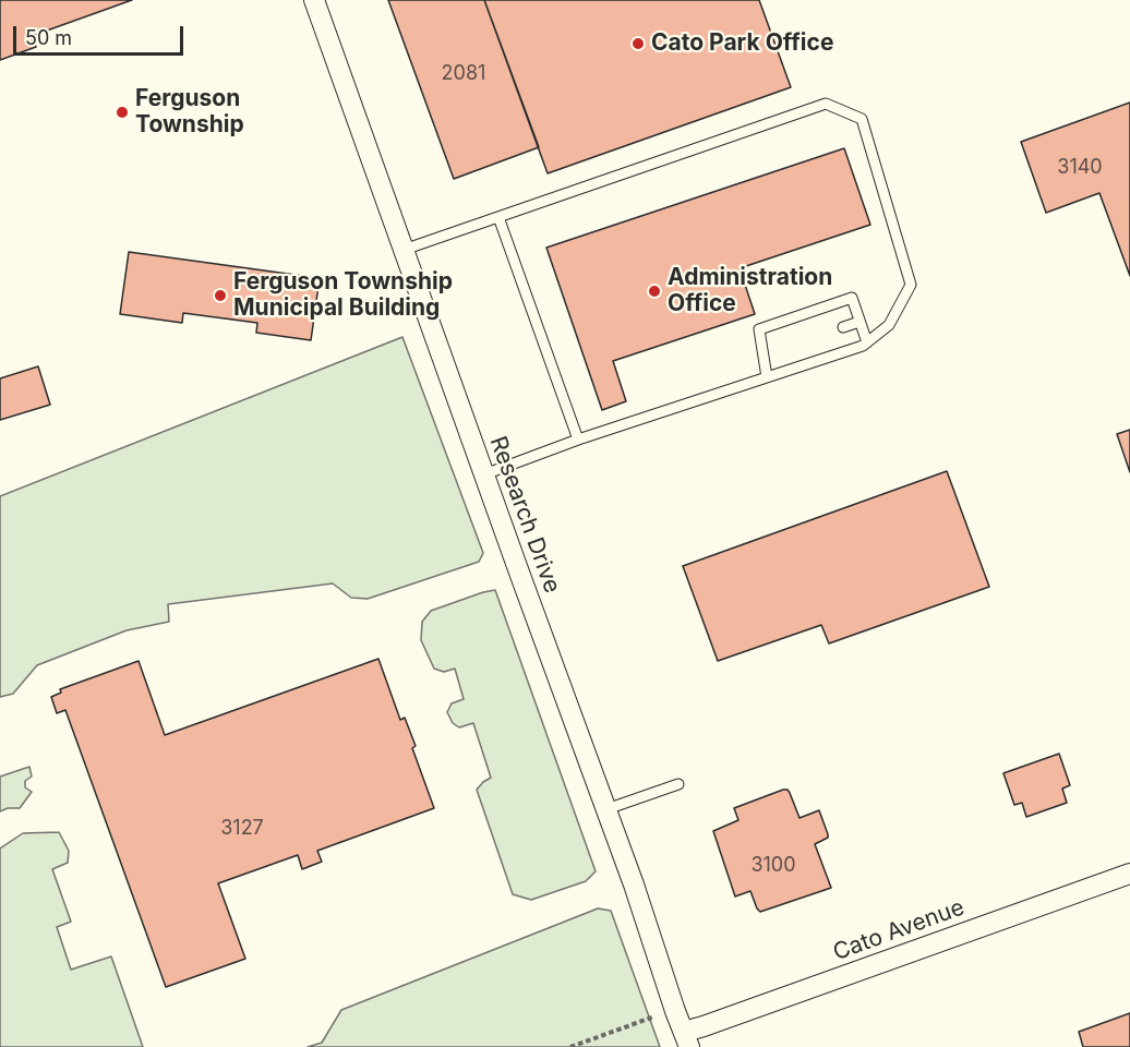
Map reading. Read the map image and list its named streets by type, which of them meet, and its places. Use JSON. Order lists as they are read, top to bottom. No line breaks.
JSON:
{"streets":{"street":["Research Drive","Cato Avenue"]},"crossings":[["Research Drive","Cato Avenue"]],"places":["Cato Park Office","Ferguson Township","Administration Office","Ferguson Township Municipal Building"],"house_numbers":["2081","3140","3127","3100"],"scale_bar":"50 m"}
